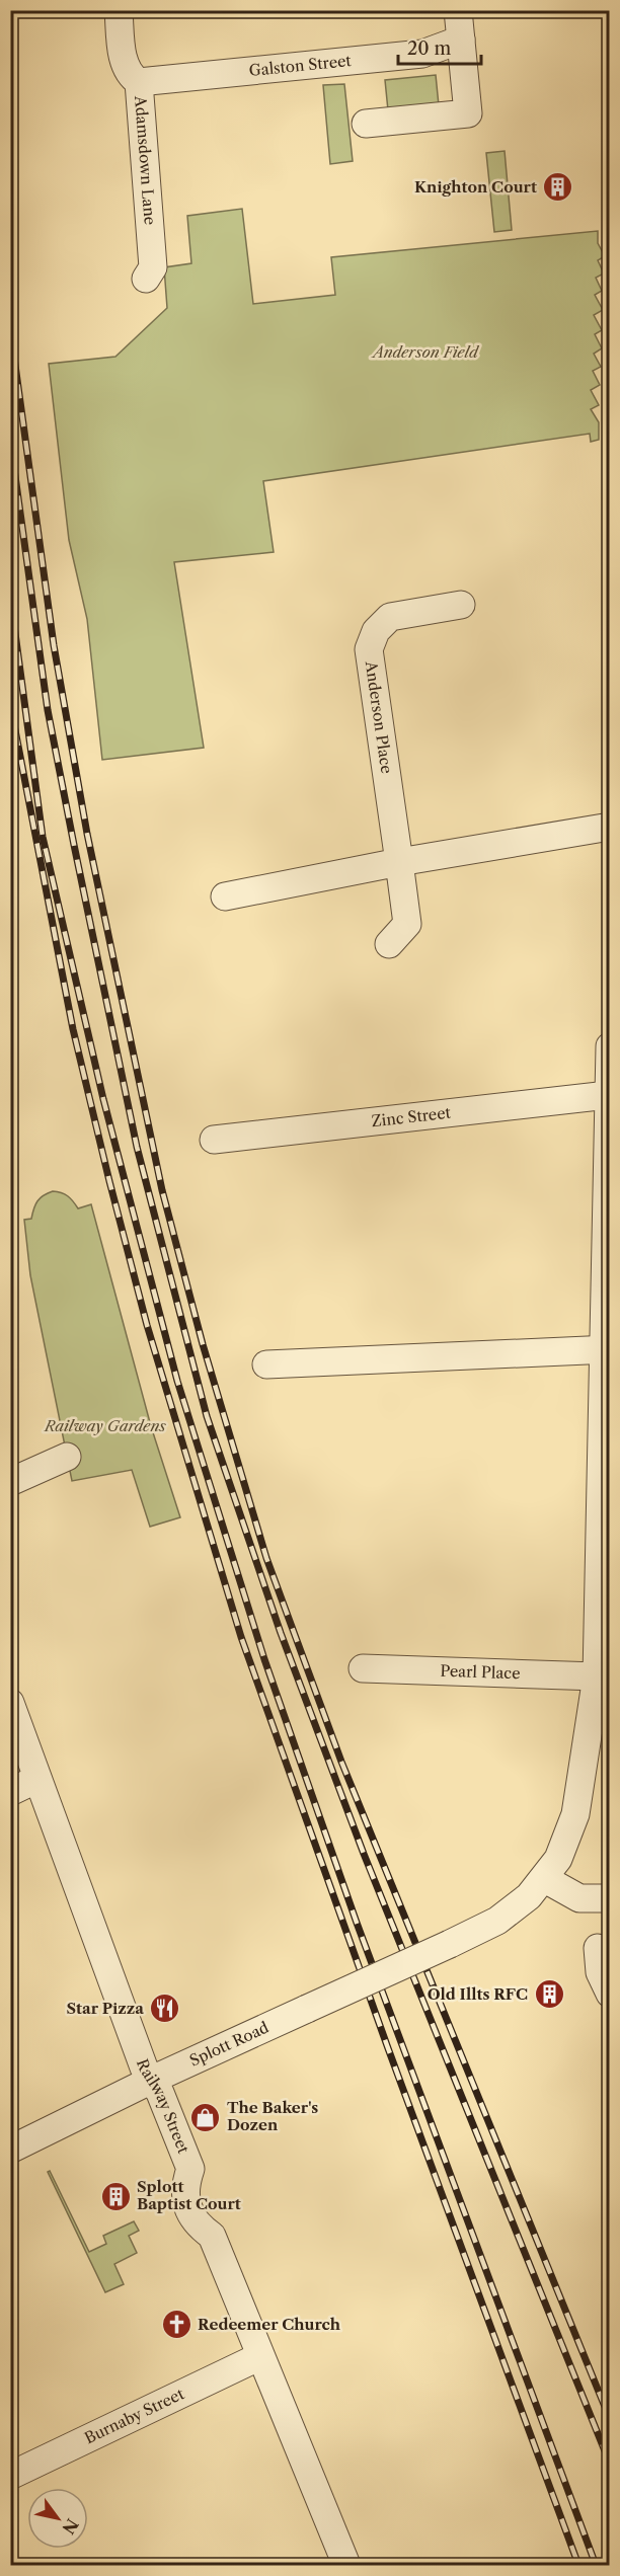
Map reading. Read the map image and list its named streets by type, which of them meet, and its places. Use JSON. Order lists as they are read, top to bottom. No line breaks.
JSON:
{"streets":{"street":["Galston Street","Adamsdown Lane","Anderson Place","Zinc Street","Pearl Place","Splott Road","Railway Street","Burnaby Street"]},"crossings":[["Galston Street","Adamsdown Lane"],["Zinc Street","Splott Road"],["Pearl Place","Splott Road"],["Splott Road","Railway Street"],["Railway Street","Burnaby Street"]],"parks":["Anderson Field","Railway Gardens"],"places":{"building":["Knighton Court","Old Illts RFC","Splott Baptist Court"],"restaurant":["Star Pizza"],"shop":["The Baker's Dozen"],"church":["Redeemer Church"]},"scale_bar":"20 m","north":"bottom right"}
